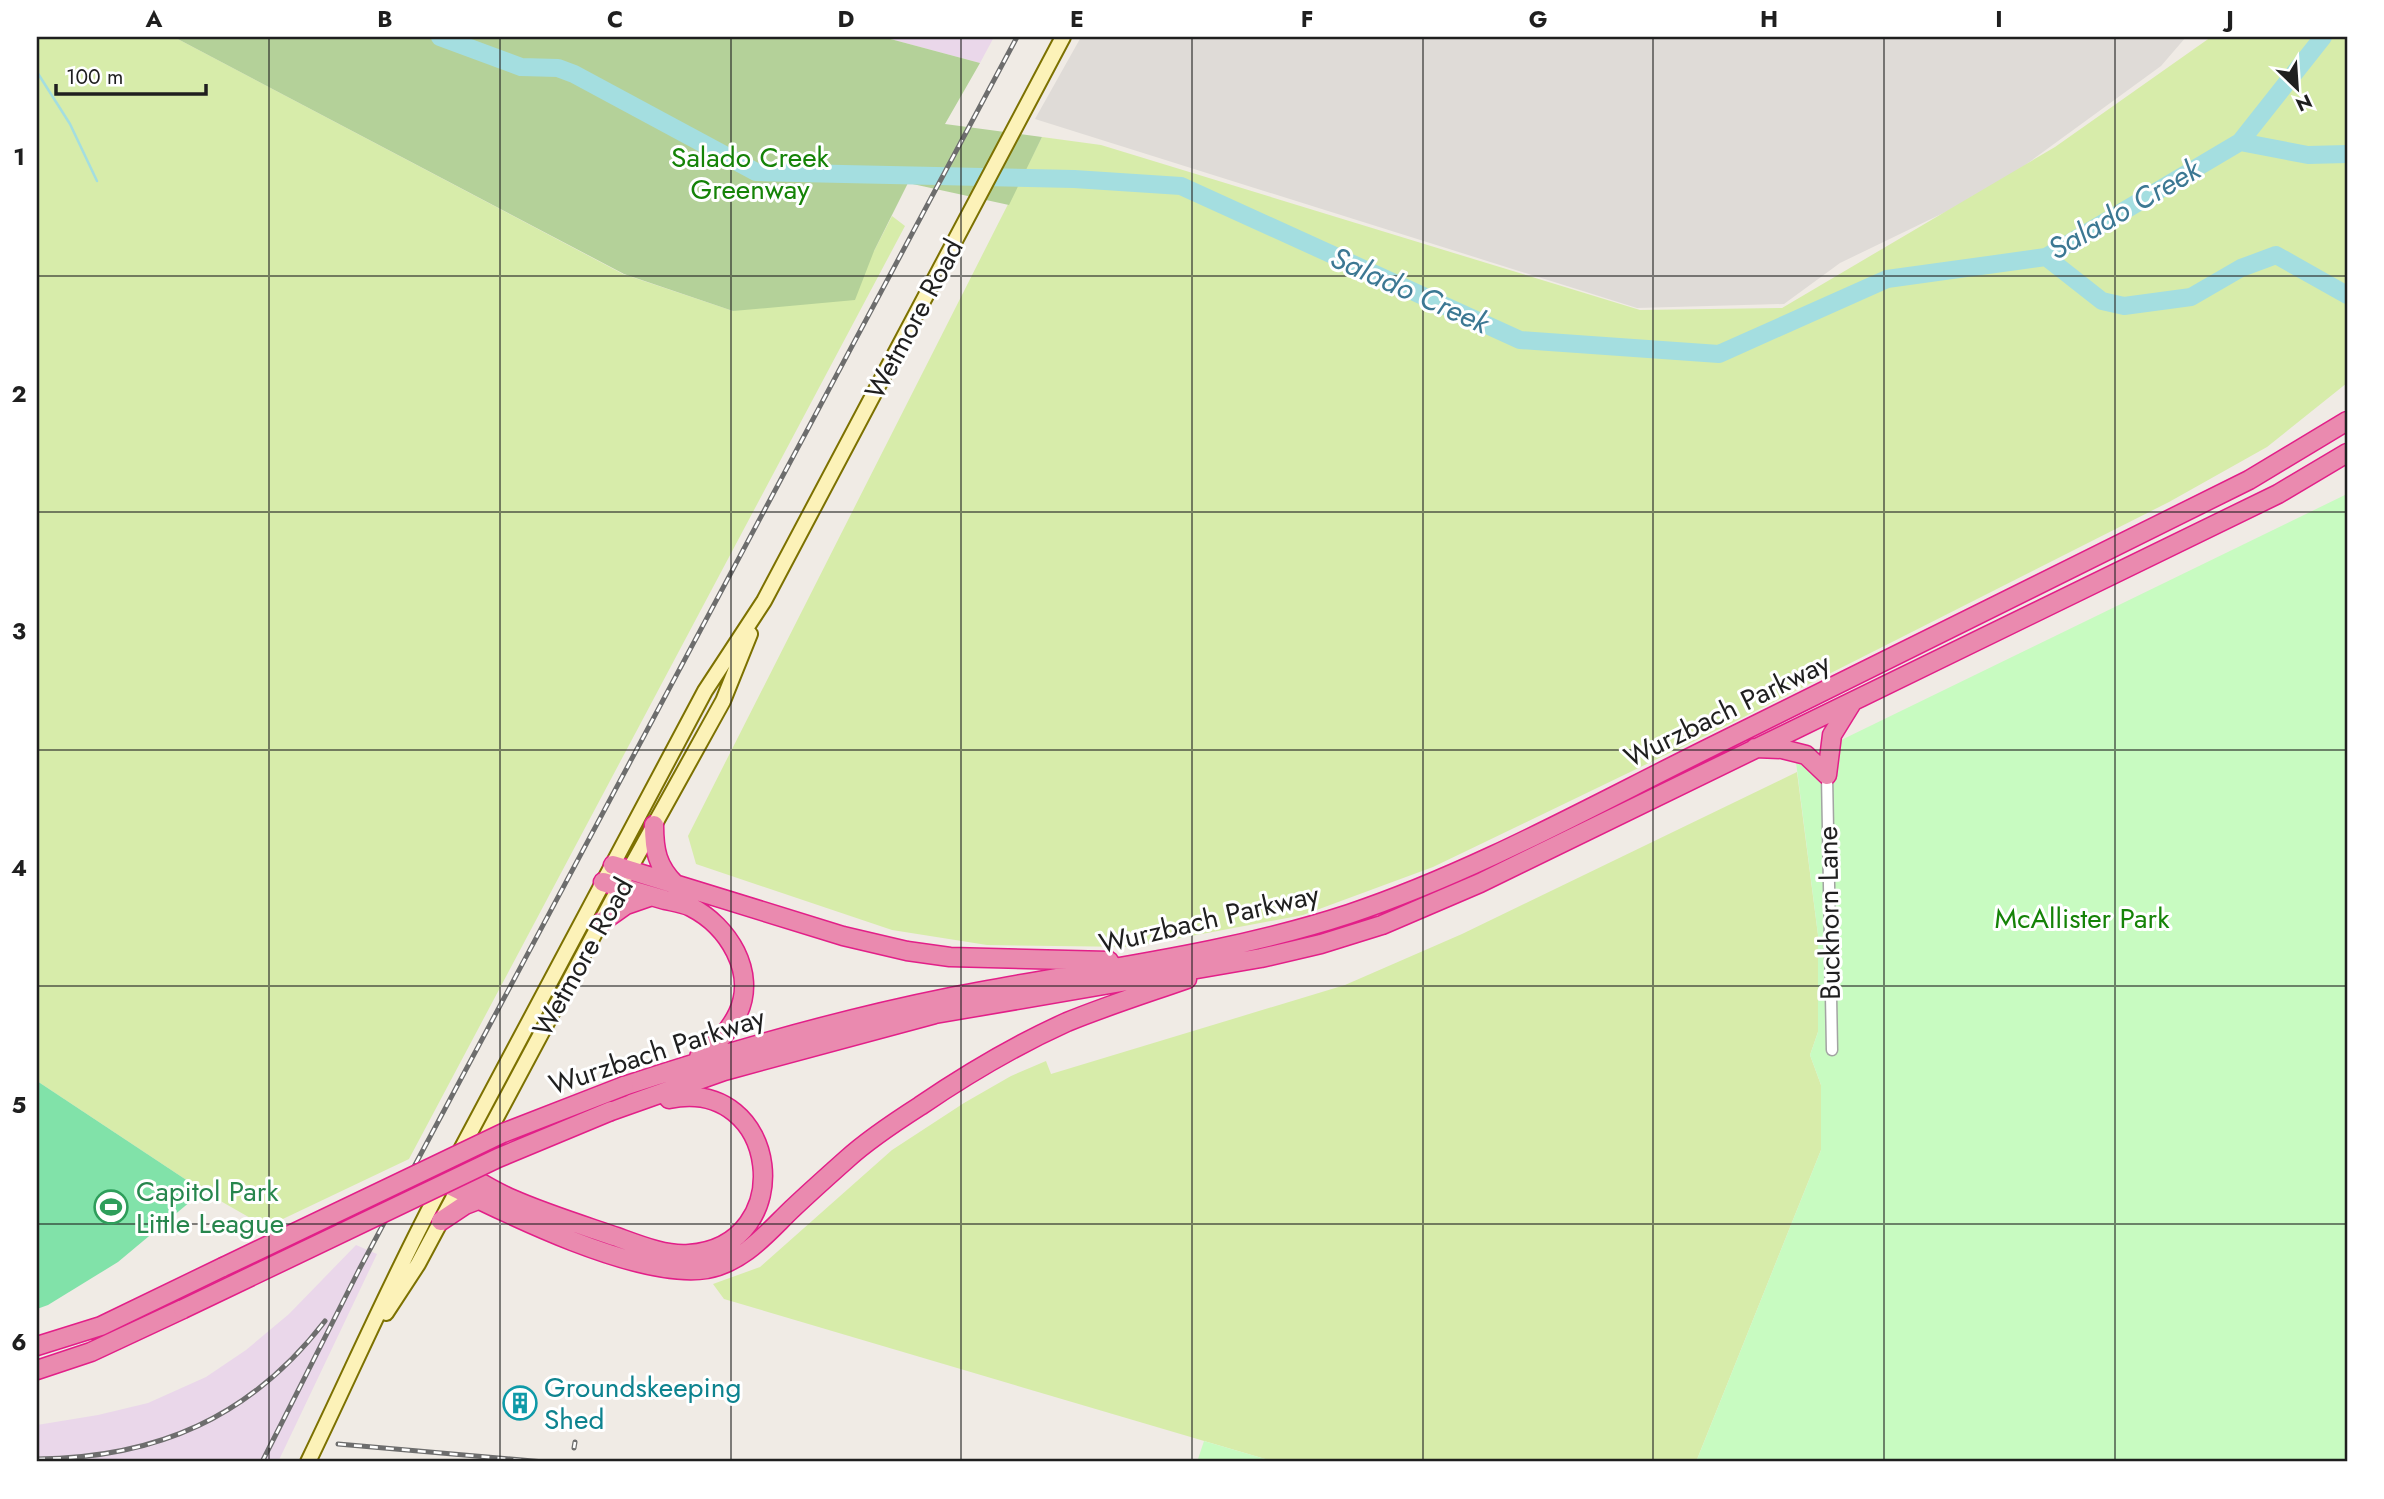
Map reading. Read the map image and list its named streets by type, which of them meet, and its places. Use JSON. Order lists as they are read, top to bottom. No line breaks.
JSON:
{"streets":{"highway":["Wurzbach Parkway"],"main road":["Wetmore Road"],"street":["Buckhorn Lane"]},"water":["Salado Creek"],"parks":["Salado Creek Greenway","McAllister Park"],"places":{"sports":["Capitol Park Little League"],"building":["Groundskeeping Shed"]},"scale_bar":"100 m","north":"bottom right","grid":{"columns":["A","B","C","D","E","F","G","H","I","J"],"rows":["1","2","3","4","5","6"]}}
